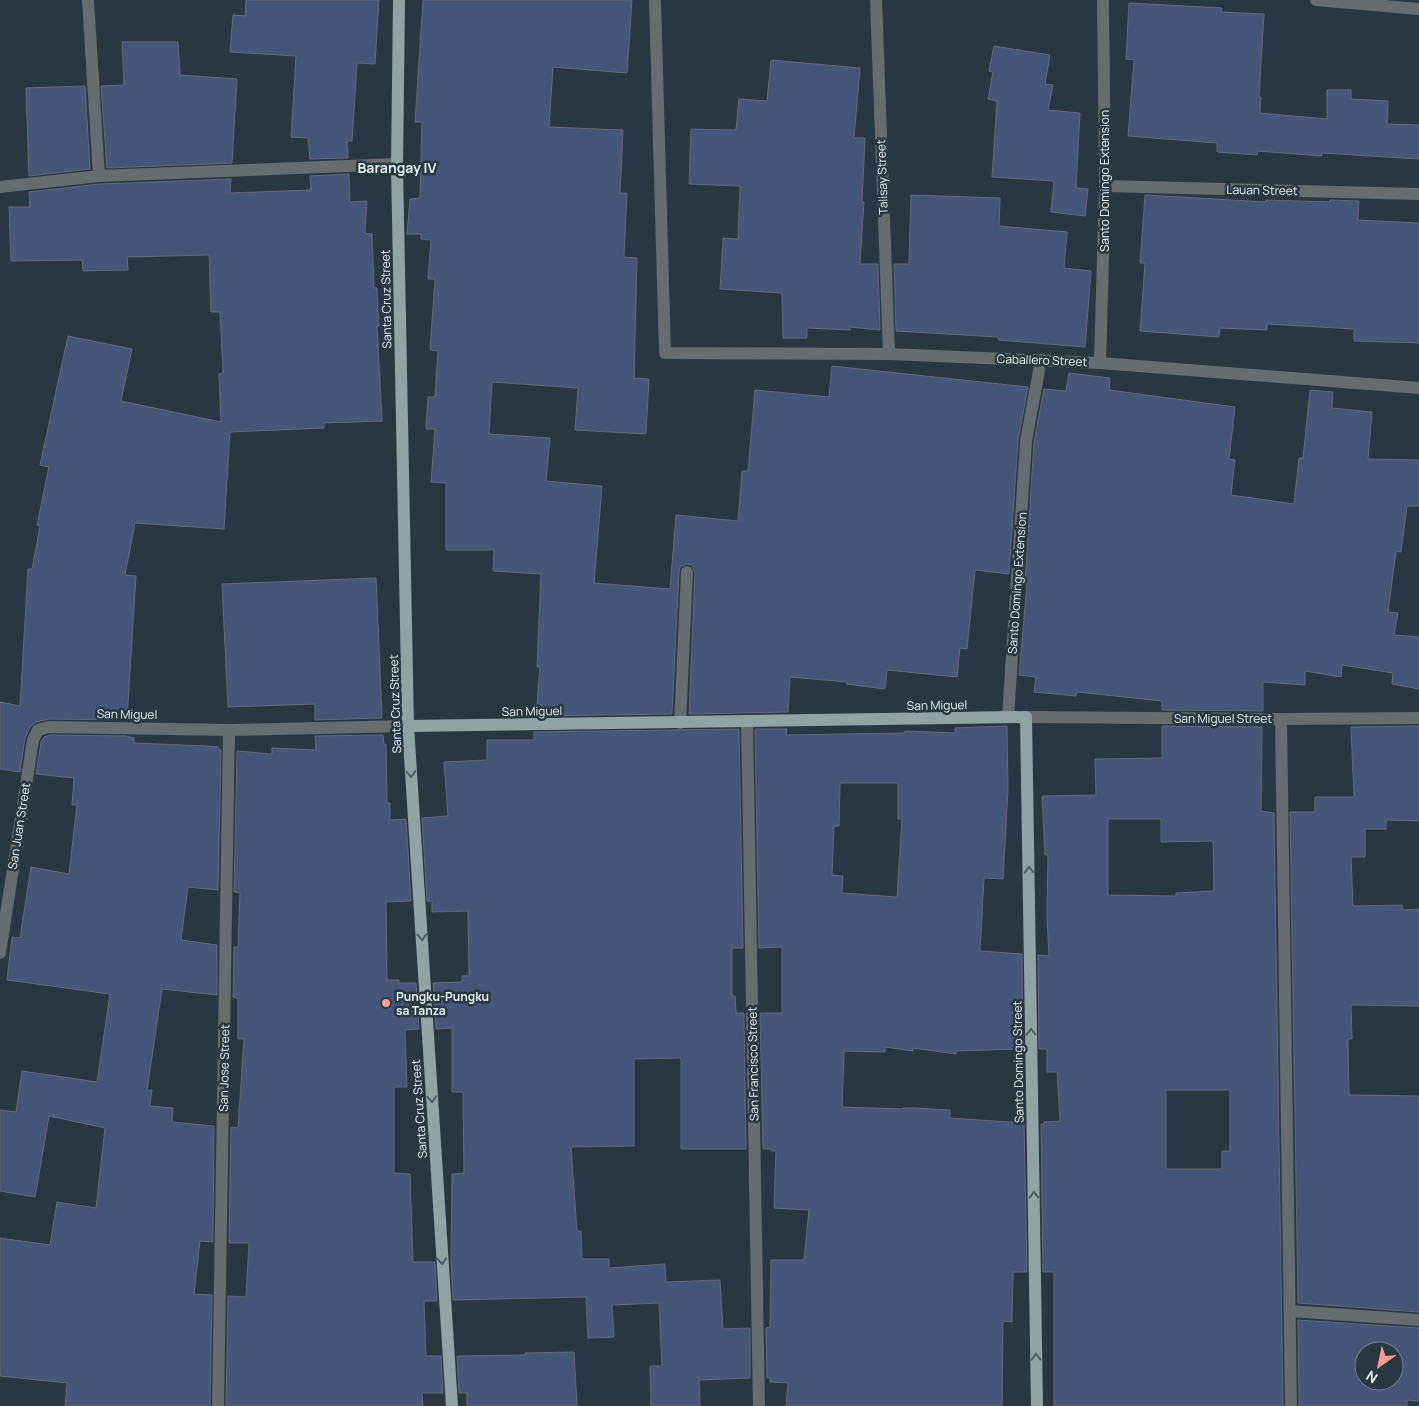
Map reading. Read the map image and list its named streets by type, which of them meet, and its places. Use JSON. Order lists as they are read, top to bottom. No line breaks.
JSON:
{"streets":{"main road":["Santa Cruz Street","San Miguel","Santo Domingo Street"],"street":["Talisay Street","Santo Domingo Extension","Lauan Street","Caballero Street","San Miguel Street","San Juan Street","San Francisco Street","San Jose Street"]},"crossings":[["Talisay Street","Caballero Street"],["Santo Domingo Extension","Lauan Street"],["Santo Domingo Extension","Caballero Street"],["Santo Domingo Extension","San Miguel"],["Santa Cruz Street","San Miguel"],["San Miguel","San Miguel Street"],["San Miguel","San Juan Street"],["San Miguel","Santo Domingo Street"],["San Miguel","San Francisco Street"],["San Miguel","San Jose Street"],["San Miguel Street","Santo Domingo Street"]],"one_way":["Santa Cruz Street","Santo Domingo Street"],"districts":["Barangay IV"],"places":["Pungku-Pungku sa Tanza"],"north":"bottom left"}
